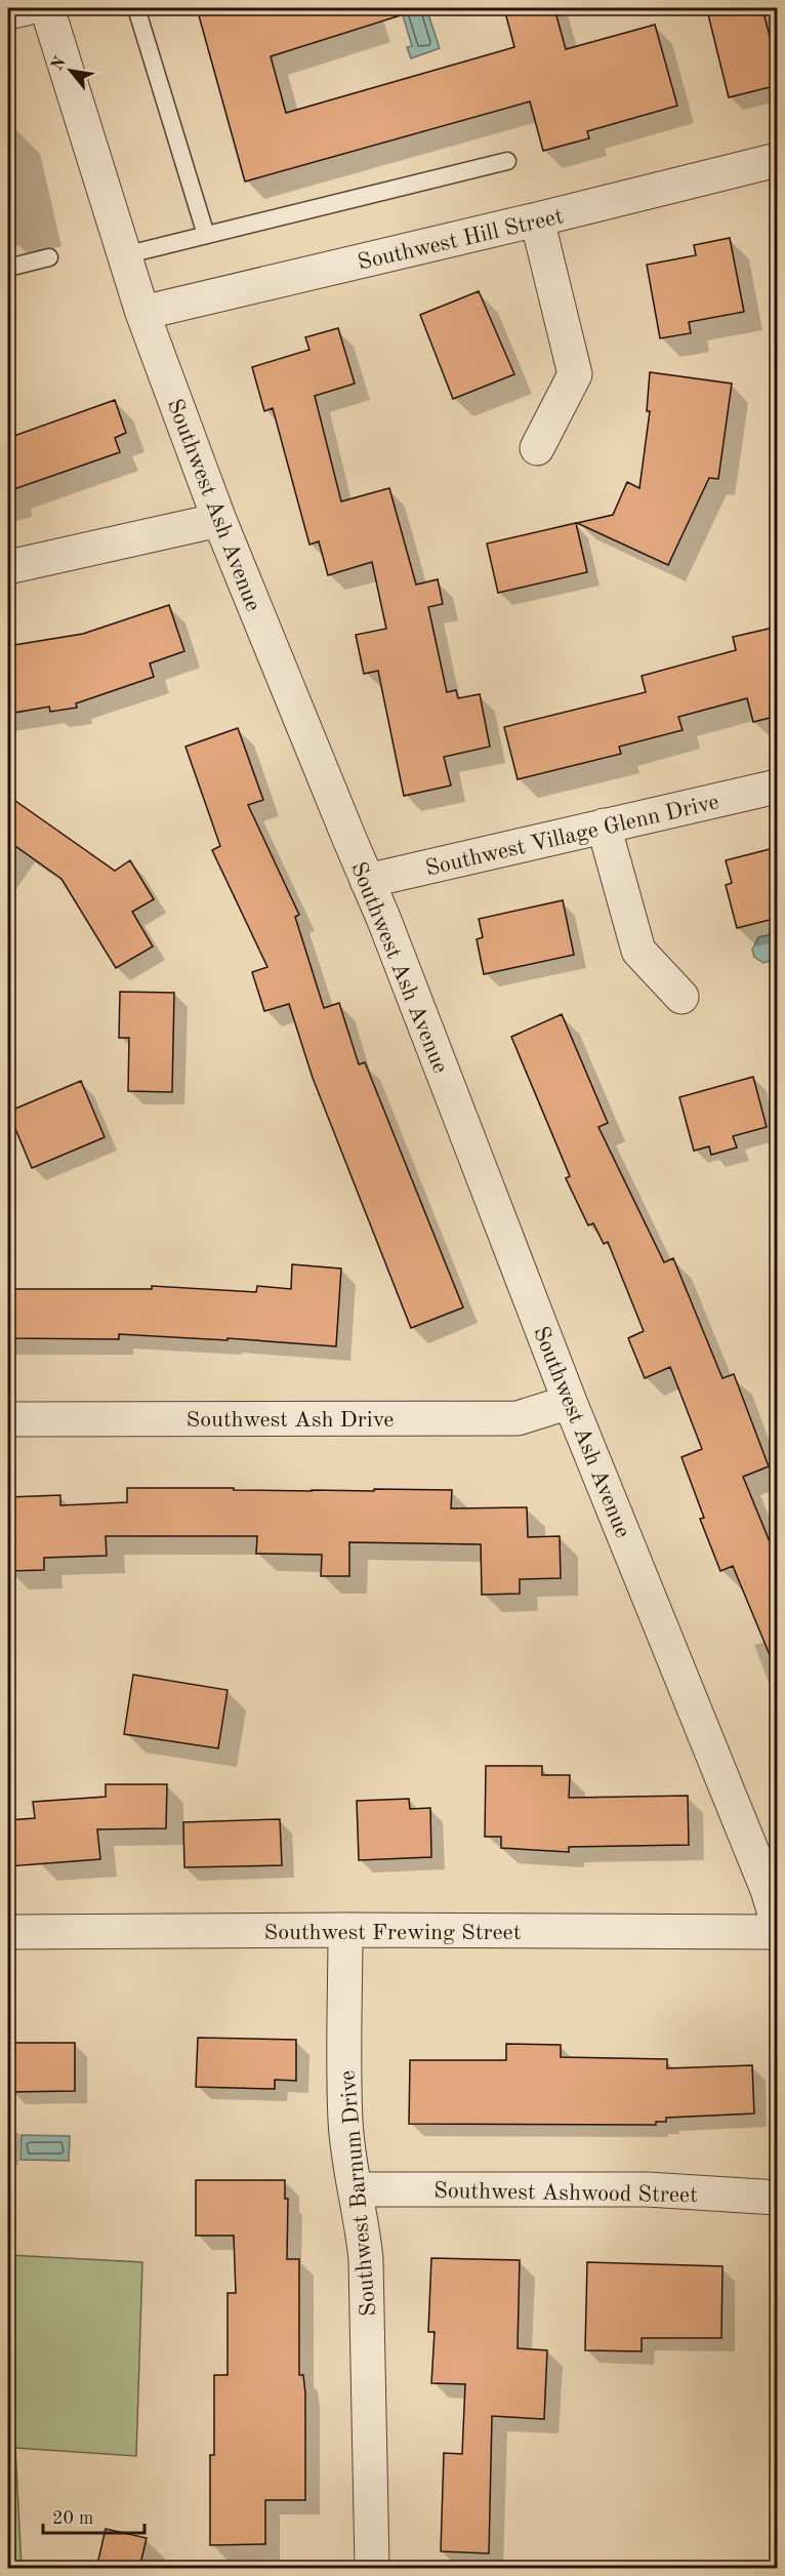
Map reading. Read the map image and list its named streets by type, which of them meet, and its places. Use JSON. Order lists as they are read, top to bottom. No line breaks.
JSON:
{"streets":{"street":["Southwest Hill Street","Southwest Ash Avenue","Southwest Village Glenn Drive","Southwest Ash Drive","Southwest Frewing Street","Southwest Ashwood Street","Southwest Barnum Drive"]},"crossings":[["Southwest Hill Street","Southwest Ash Avenue"],["Southwest Ash Avenue","Southwest Village Glenn Drive"],["Southwest Ash Avenue","Southwest Ash Drive"],["Southwest Frewing Street","Southwest Barnum Drive"],["Southwest Ashwood Street","Southwest Barnum Drive"]],"scale_bar":"20 m","north":"top left"}
